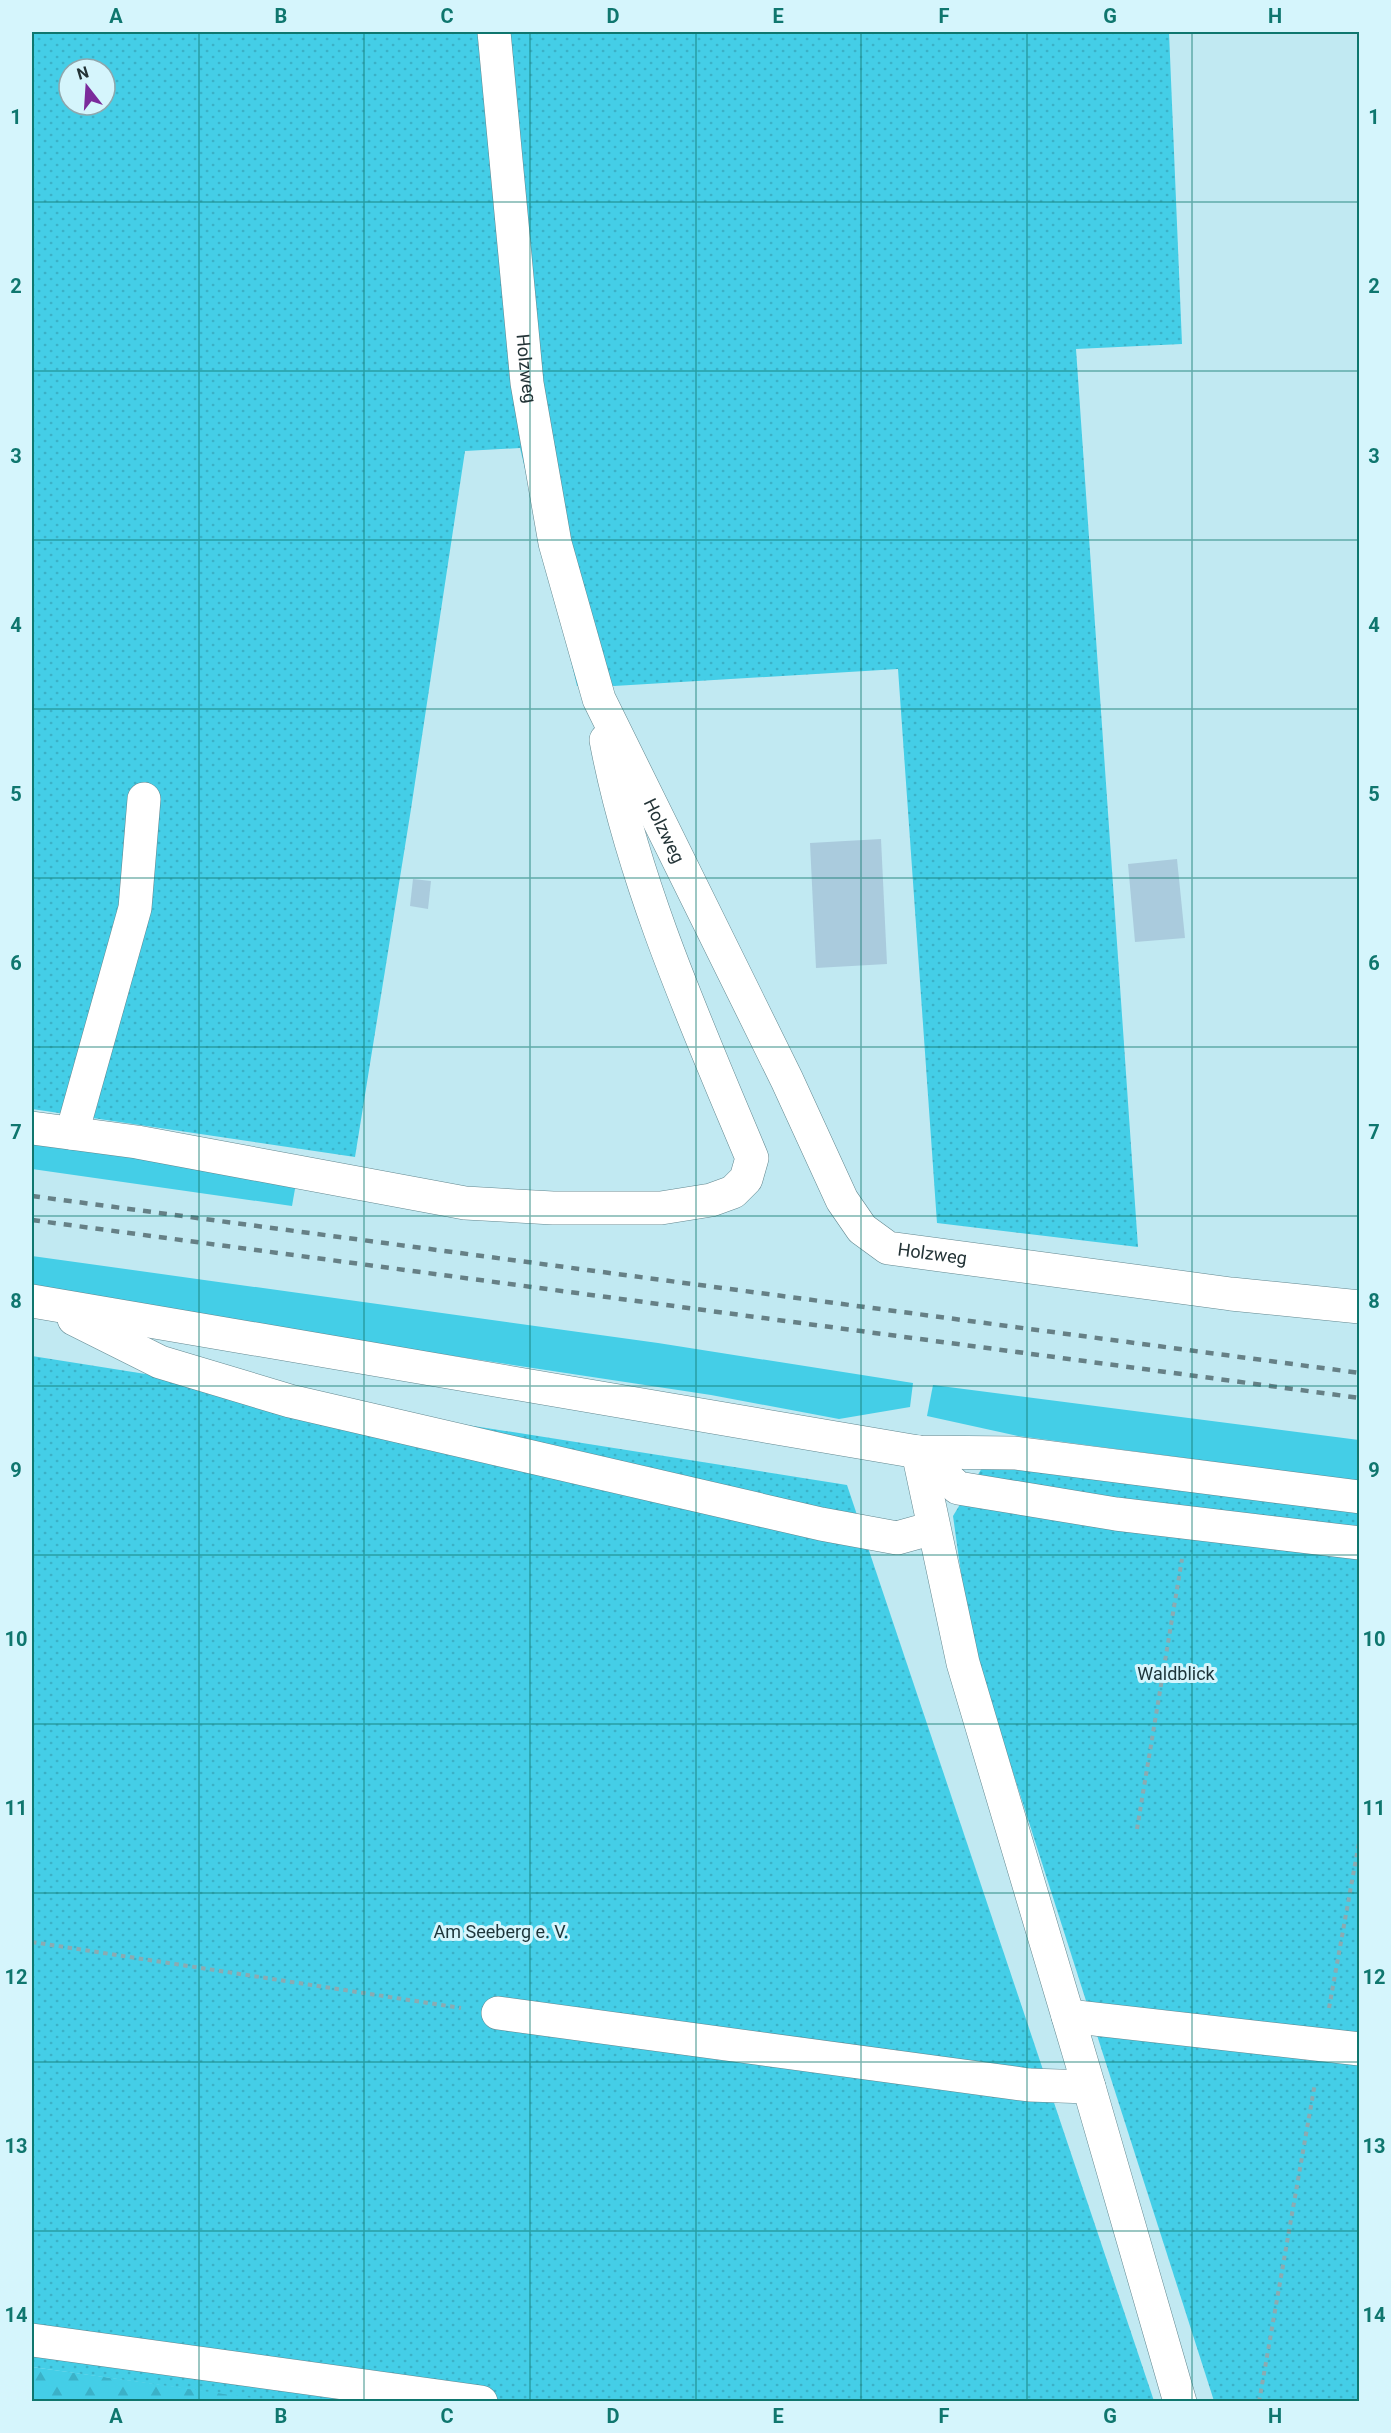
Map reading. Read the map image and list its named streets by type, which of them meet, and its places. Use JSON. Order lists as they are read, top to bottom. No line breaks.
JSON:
{"streets":{"street":["Holzweg"]},"parks":["Waldblick","Am Seeberg e. V."],"north":"top","grid":{"columns":["A","B","C","D","E","F","G","H"],"rows":["1","2","3","4","5","6","7","8","9","10","11","12","13","14"]}}
